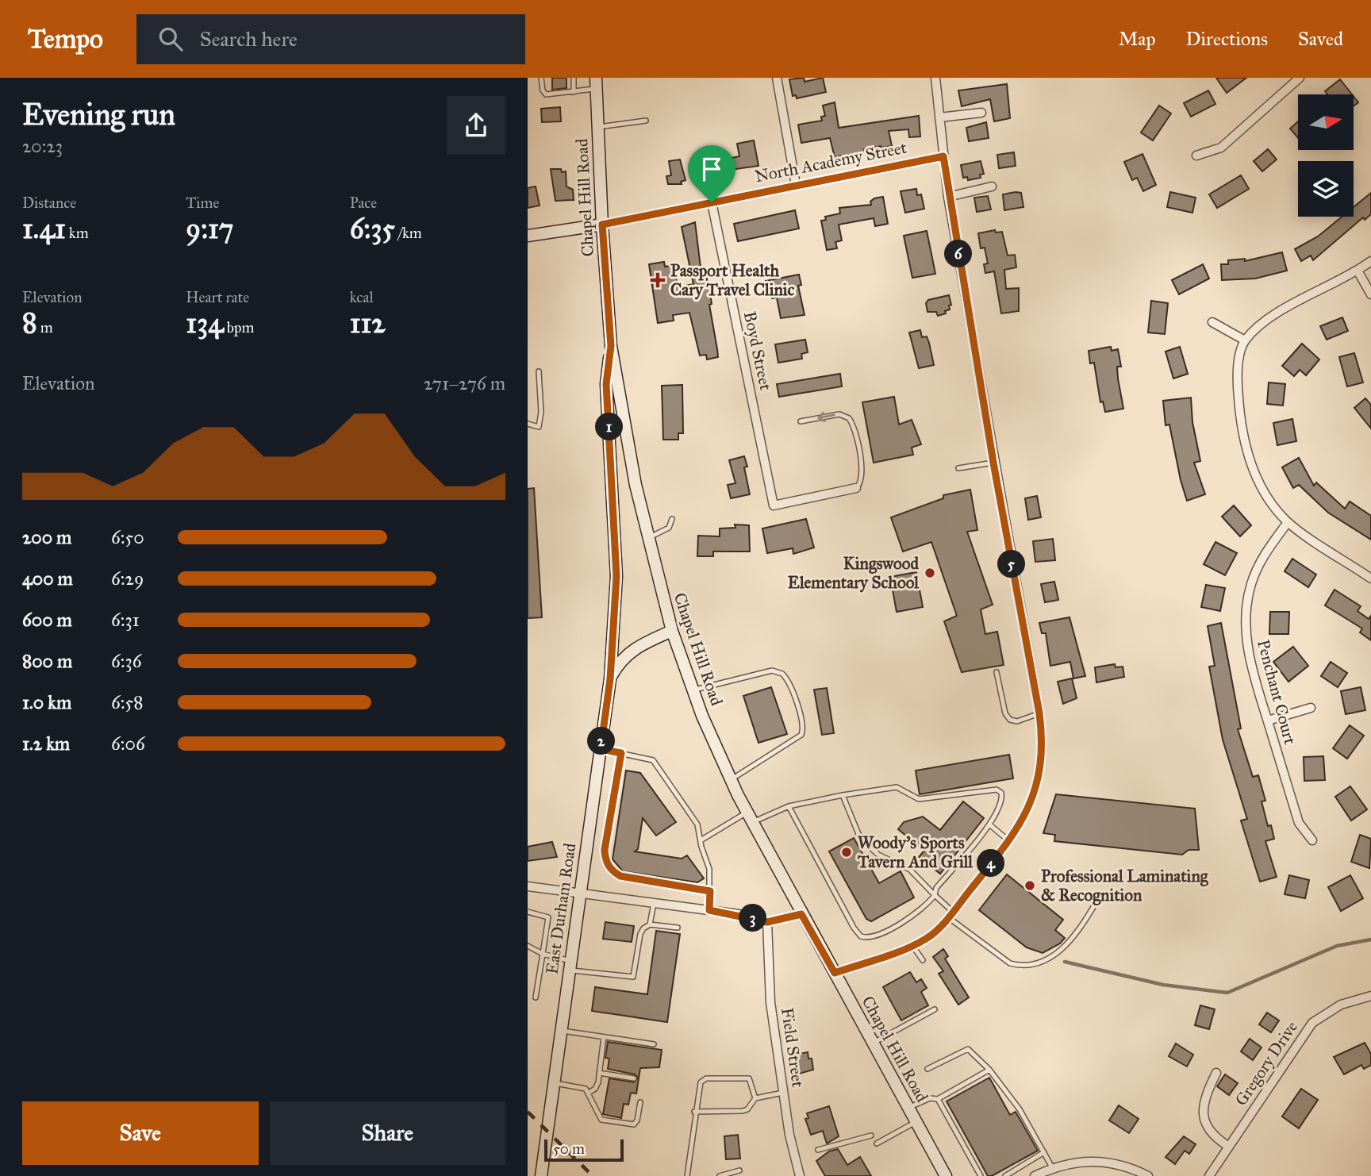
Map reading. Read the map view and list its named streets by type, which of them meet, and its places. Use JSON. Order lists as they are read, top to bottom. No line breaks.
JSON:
{"streets":{"main road":["North Academy Street","Chapel Hill Road","East Durham Road"],"street":["Boyd Street","Penchant Court","Field Street","Gregory Drive"]},"crossings":[["North Academy Street","Chapel Hill Road"],["North Academy Street","Boyd Street"],["Chapel Hill Road","East Durham Road"]],"places":{"health":["Passport Health Cary Travel Clinic"],"other":["Kingswood Elementary School","Woody’s Sports Tavern And Grill","Professional Laminating & Recognition"]},"scale_bar":"50 m","north":"right","page":{"header":"Tempo","search":"Search here","nav":["Map","Directions","Saved"],"heading":["Evening run","20:23"],"stats":[["Distance","1.41 km"],["Time","9:17"],["Pace","6:35 /km"],["Elevation","8 m"],["Heart rate","134 bpm"],["kcal","112"]],"pins":["6","1","5","2","4","3"],"chart":["Elevation","271–276 m"],"list":[{"name":"200 m","note":"6:50"},{"name":"400 m","note":"6:29"},{"name":"600 m","note":"6:31"},{"name":"800 m","note":"6:36"},{"name":"1.0 km","note":"6:58"},{"name":"1.2 km","note":"6:06"}],"buttons":["Save","Share"],"scale":"50 m"}}
